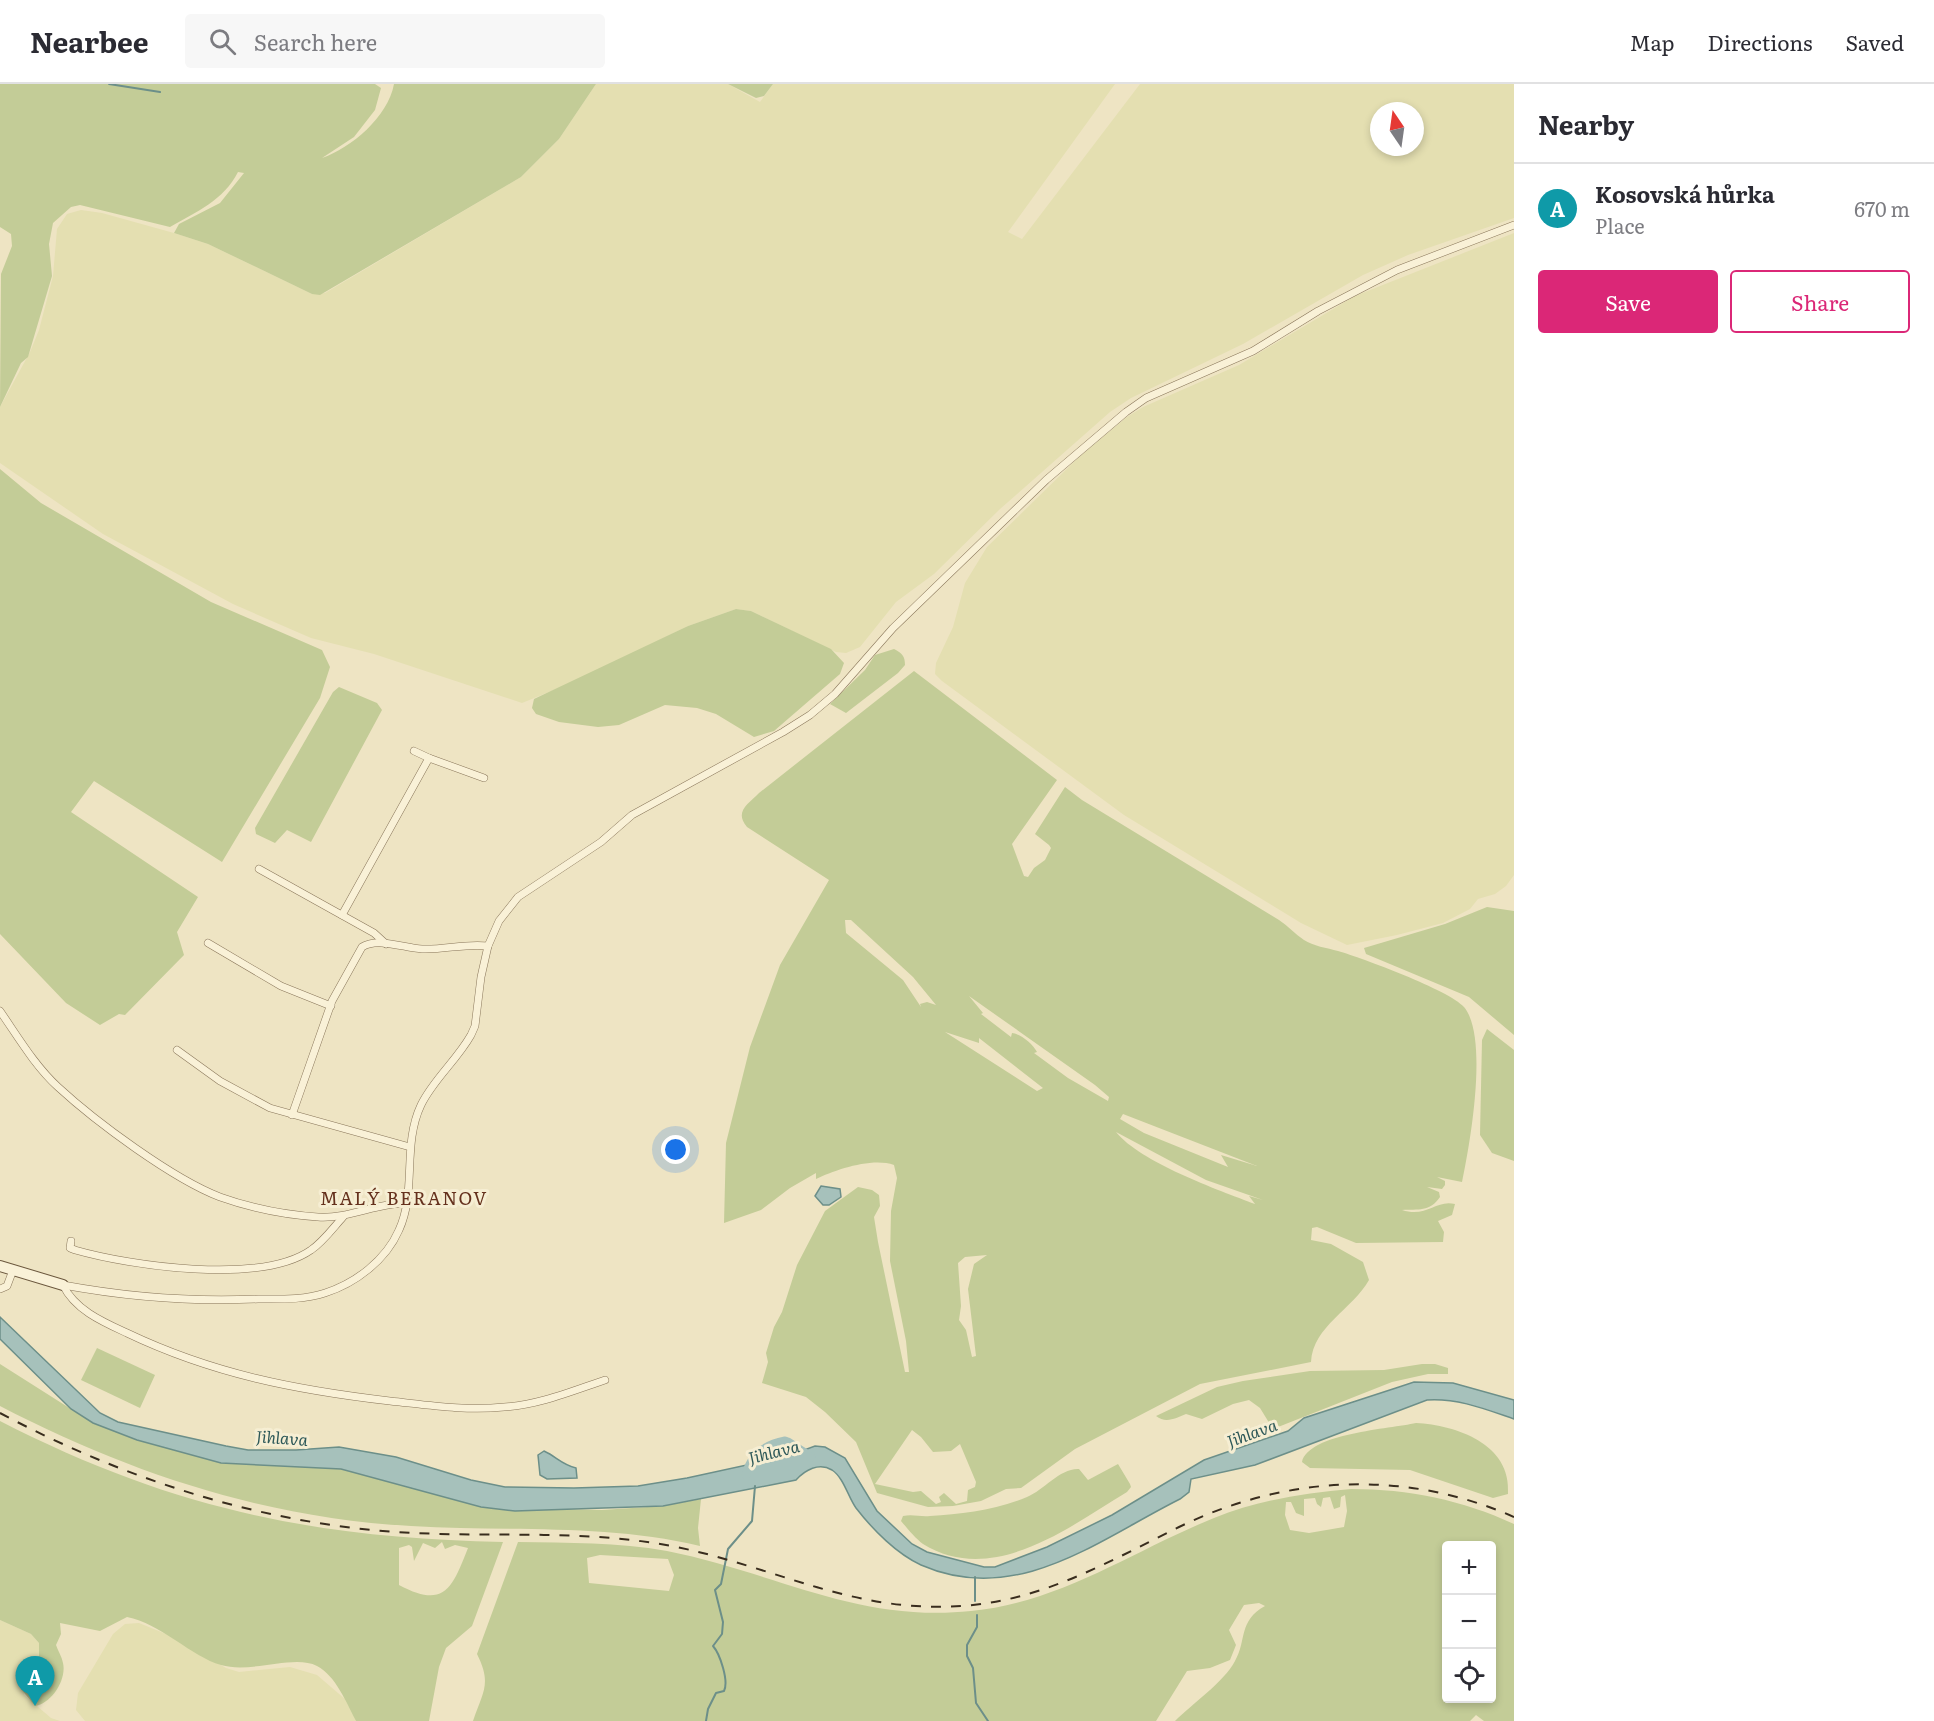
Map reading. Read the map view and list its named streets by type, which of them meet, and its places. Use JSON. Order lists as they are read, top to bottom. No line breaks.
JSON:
{"districts":["MALÝ BERANOV"],"water":["Jihlava"],"north":"top","page":{"header":"Nearbee","search":"Search here","nav":["Map","Directions","Saved"],"heading":"Nearby","list":[{"mark":"A","name":"Kosovská hůrka","note":"Place","value":"670 m"}],"buttons":["Save","Share"],"map_buttons":["+","−"],"pins":"A"}}
